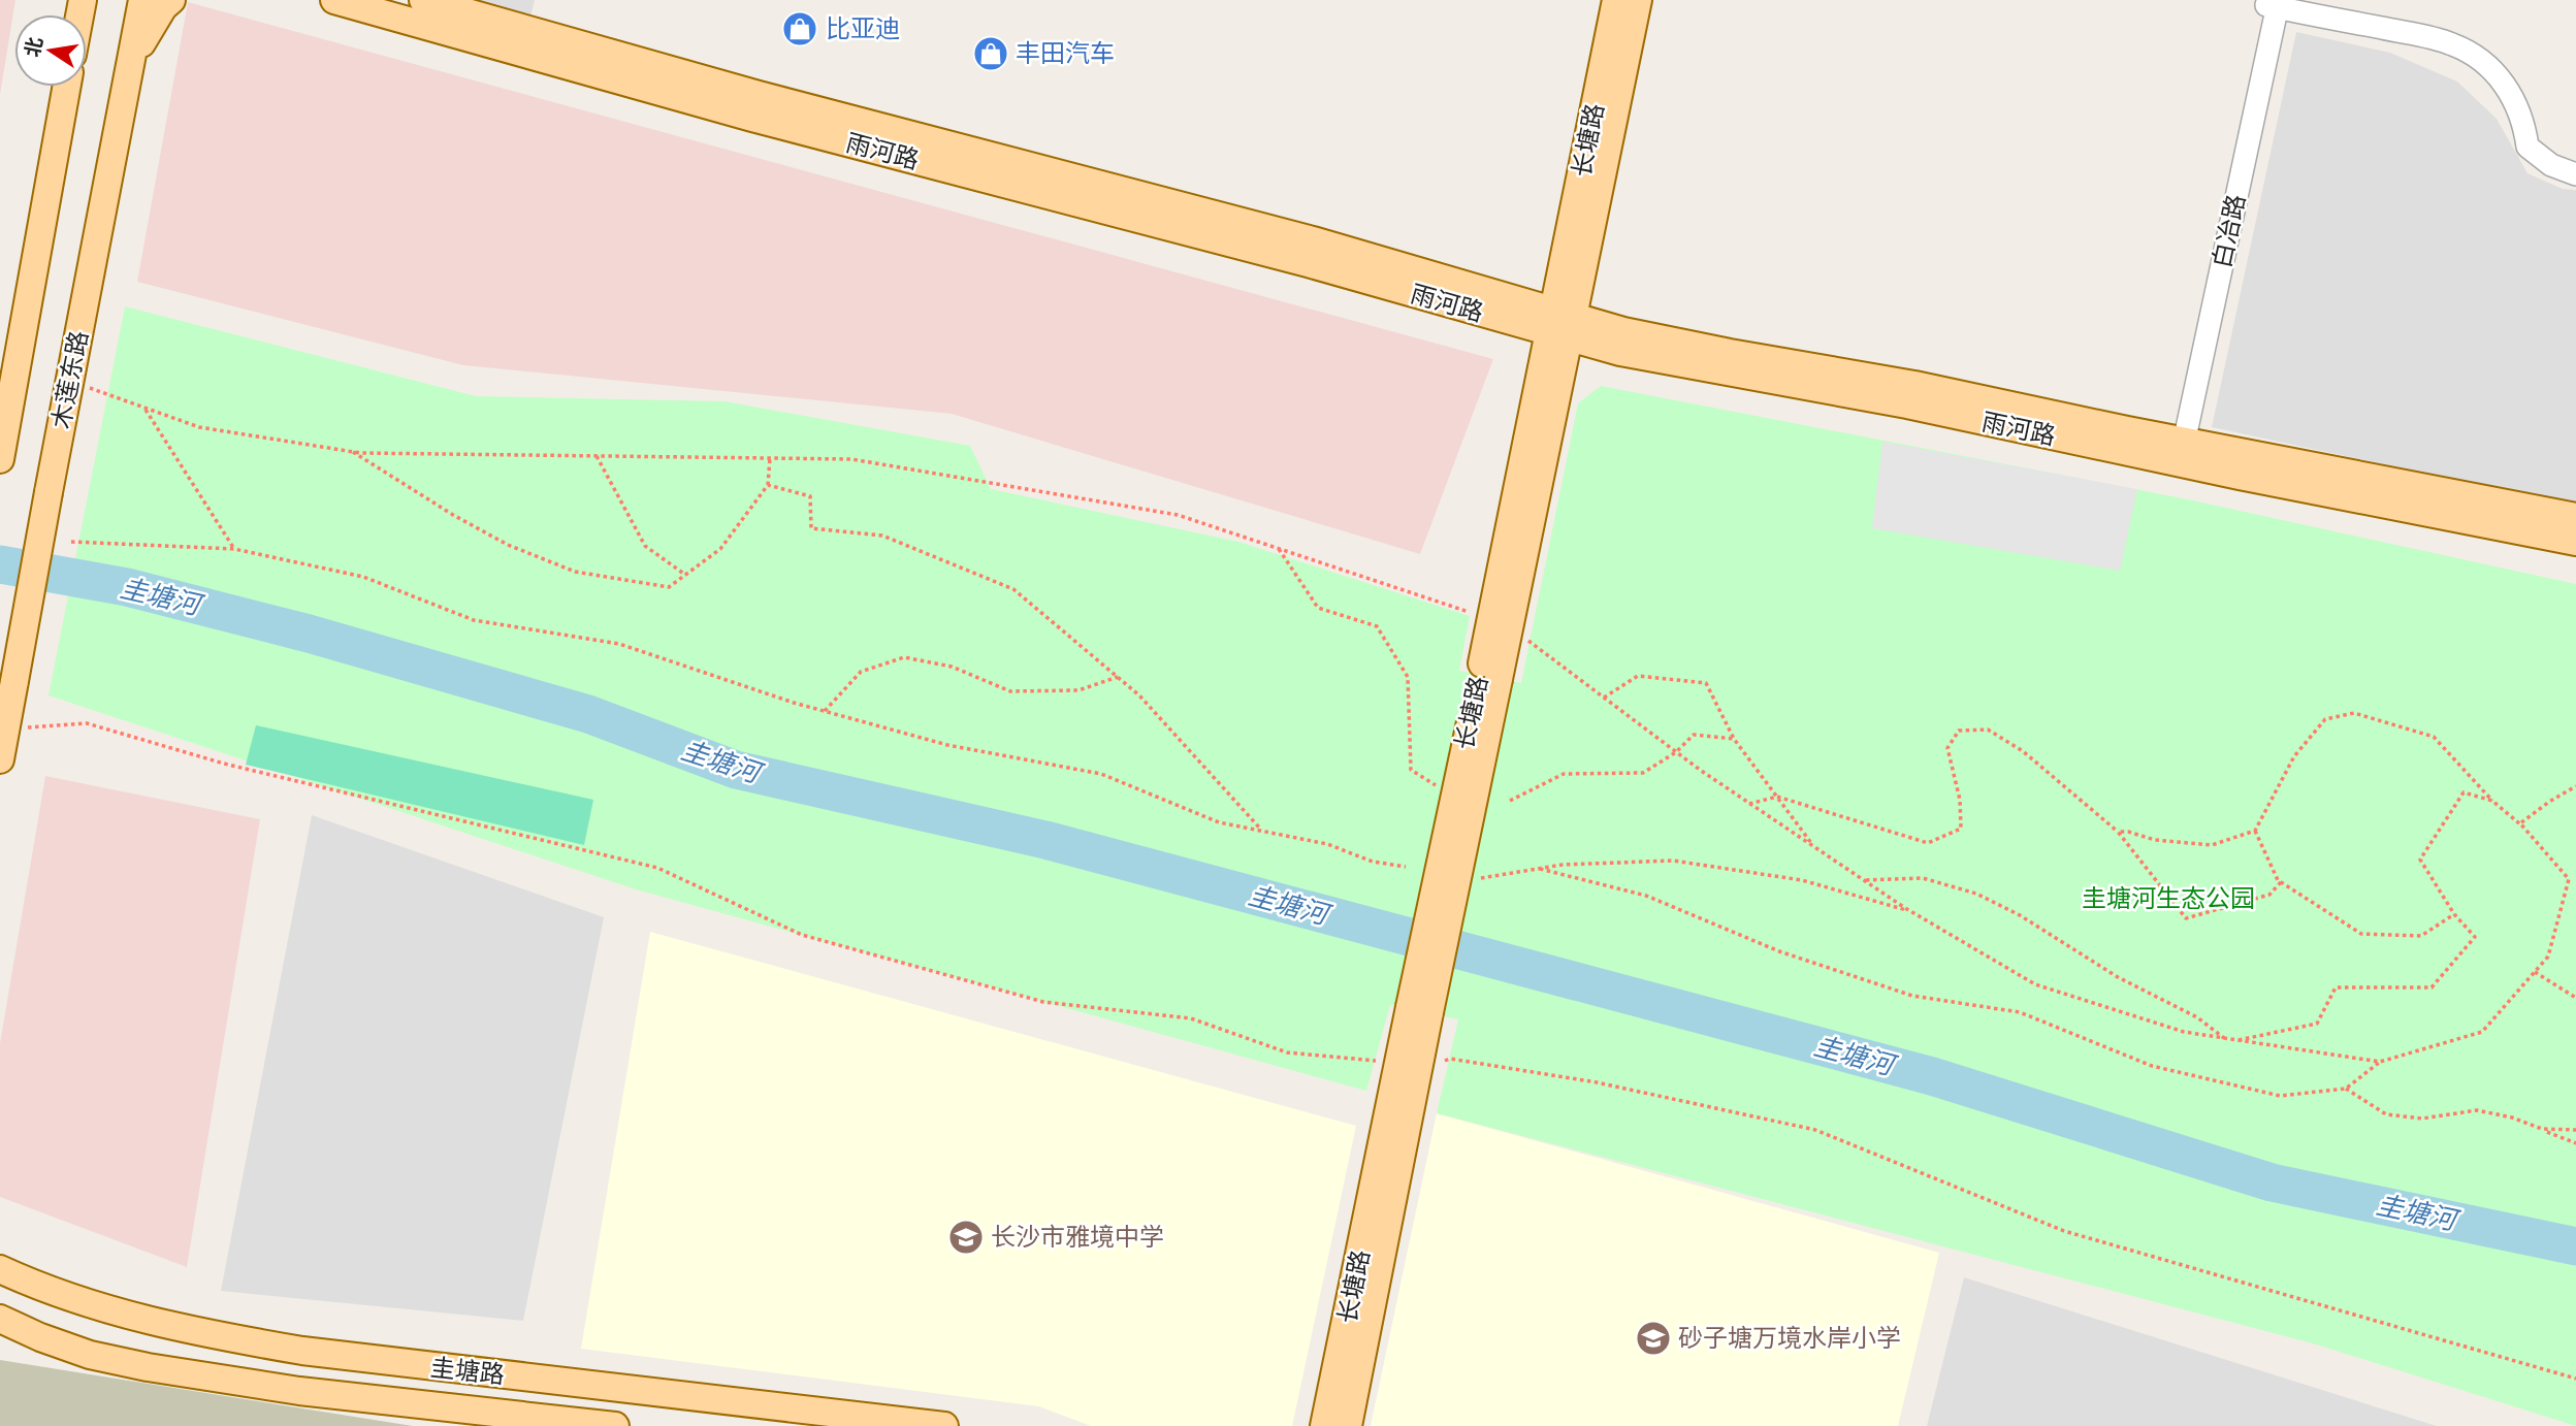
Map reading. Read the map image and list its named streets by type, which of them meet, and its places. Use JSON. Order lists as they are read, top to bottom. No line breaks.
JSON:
{"streets":{"main road":["长塘路","雨河路","木莲东路","圭塘路"],"street":["白冶路"]},"crossings":[["长塘路","雨河路"],["雨河路","白冶路"]],"water":["圭塘河"],"parks":["圭塘河生态公园"],"places":{"shop":["比亚迪","丰田汽车"],"school or university":["长沙市雅境中学","砂子塘万境水岸小学"]},"north":"left"}
